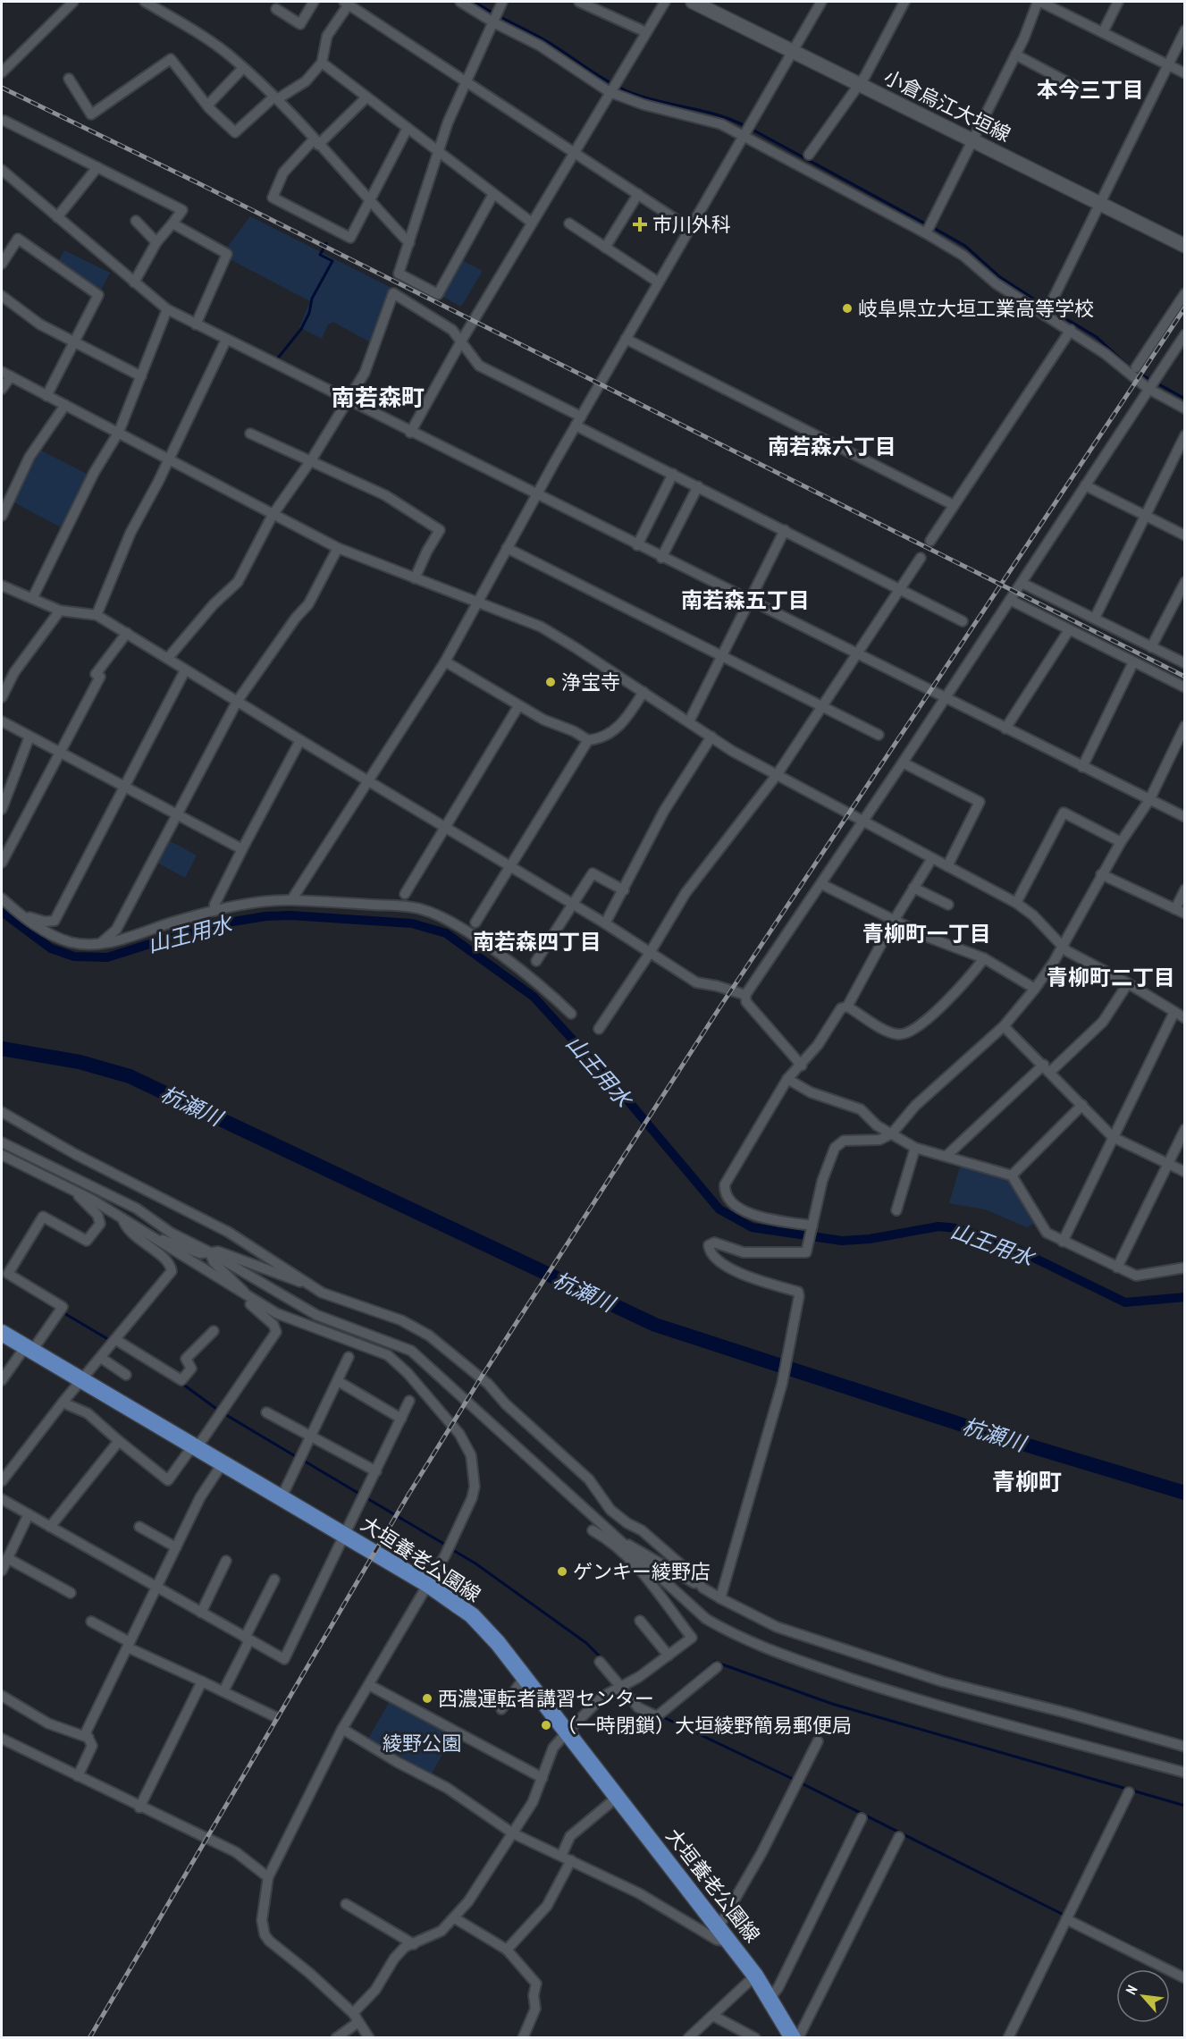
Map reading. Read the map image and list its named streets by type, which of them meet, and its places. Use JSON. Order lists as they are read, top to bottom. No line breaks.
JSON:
{"streets":{"main road":["小倉烏江大垣線","大垣養老公園線"]},"districts":["本今三丁目","南若森町","南若森六丁目","南若森五丁目","青柳町一丁目","南若森四丁目","青柳町二丁目","青柳町"],"water":["山王用水","杭瀬川"],"parks":["綾野公園"],"places":{"health":["市川外科"],"other":["岐阜県立大垣工業高等学校","浄宝寺","ゲンキー綾野店","西濃運転者講習センター","（一時閉鎖）大垣綾野簡易郵便局"]},"north":"top left"}
